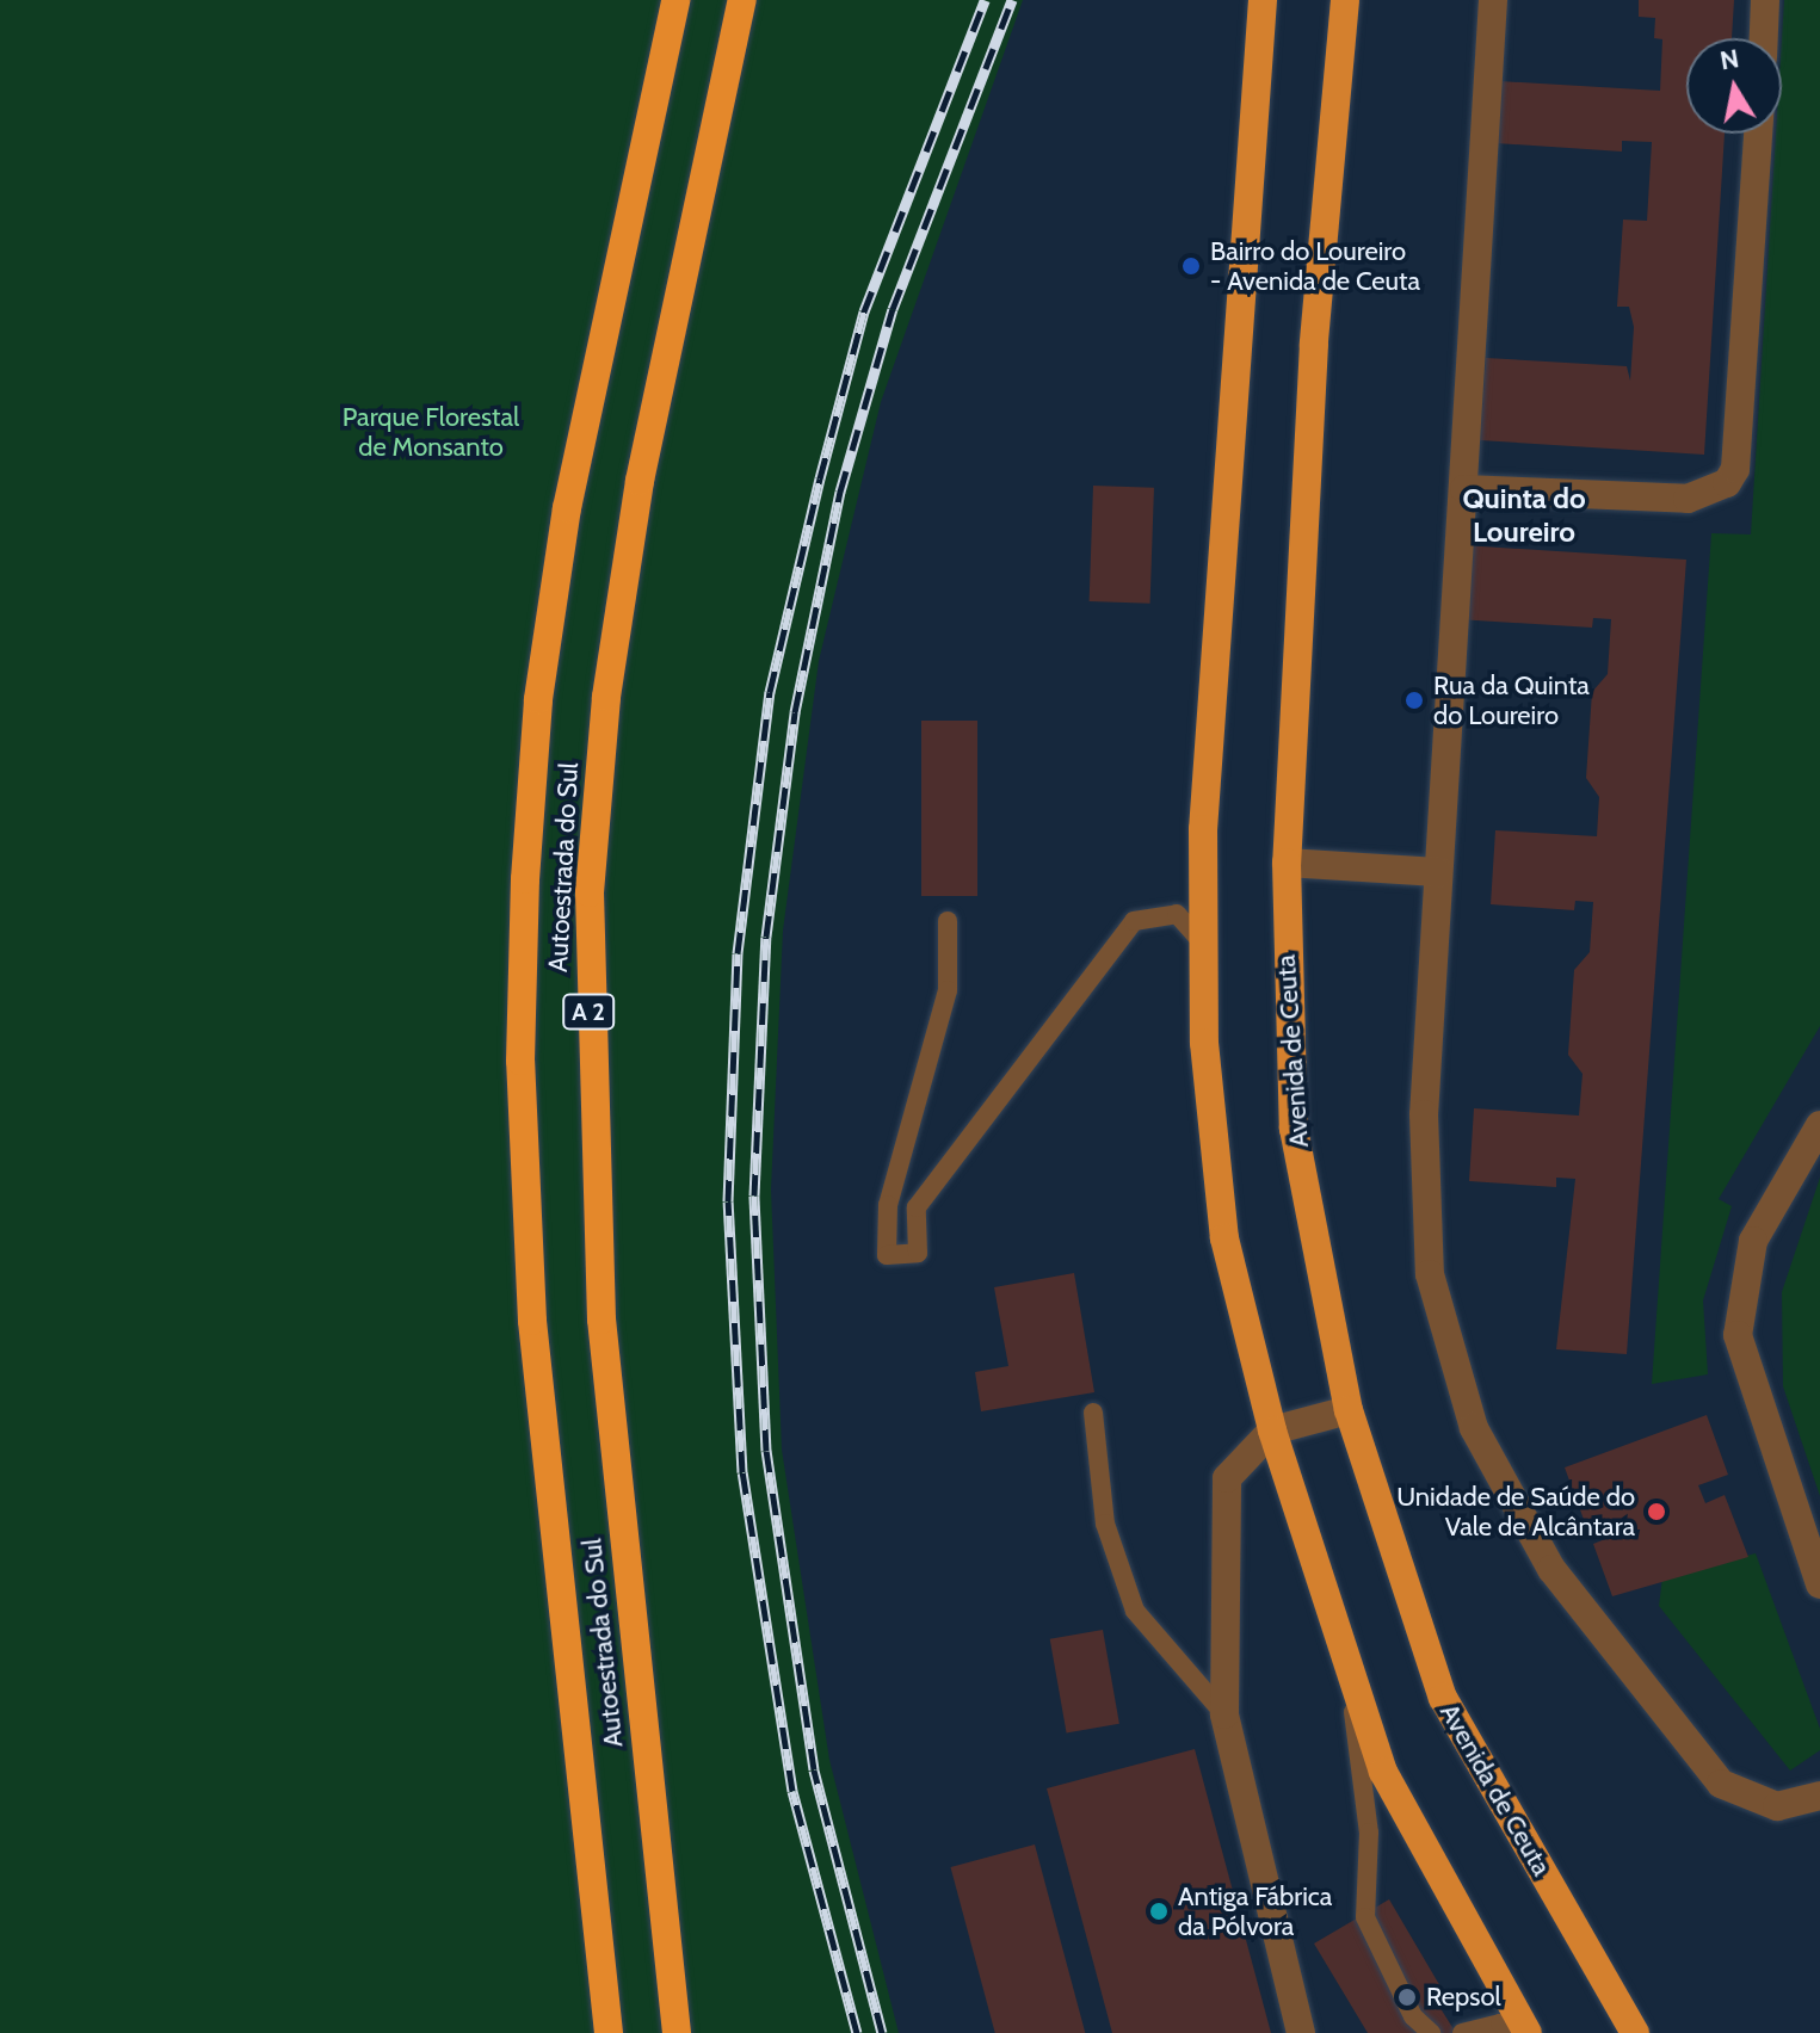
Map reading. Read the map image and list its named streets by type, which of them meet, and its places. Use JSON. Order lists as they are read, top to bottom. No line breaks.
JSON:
{"streets":{"highway":["Autoestrada do Sul","A 2","Avenida de Ceuta"]},"districts":["Quinta do Loureiro"],"parks":["Parque Florestal de Monsanto"],"places":["Bairro do Loureiro - Avenida de Ceuta","Rua da Quinta do Loureiro","Unidade de Saúde do Vale de Alcântara","Antiga Fábrica da Pólvora","Repsol"],"north":"top"}
